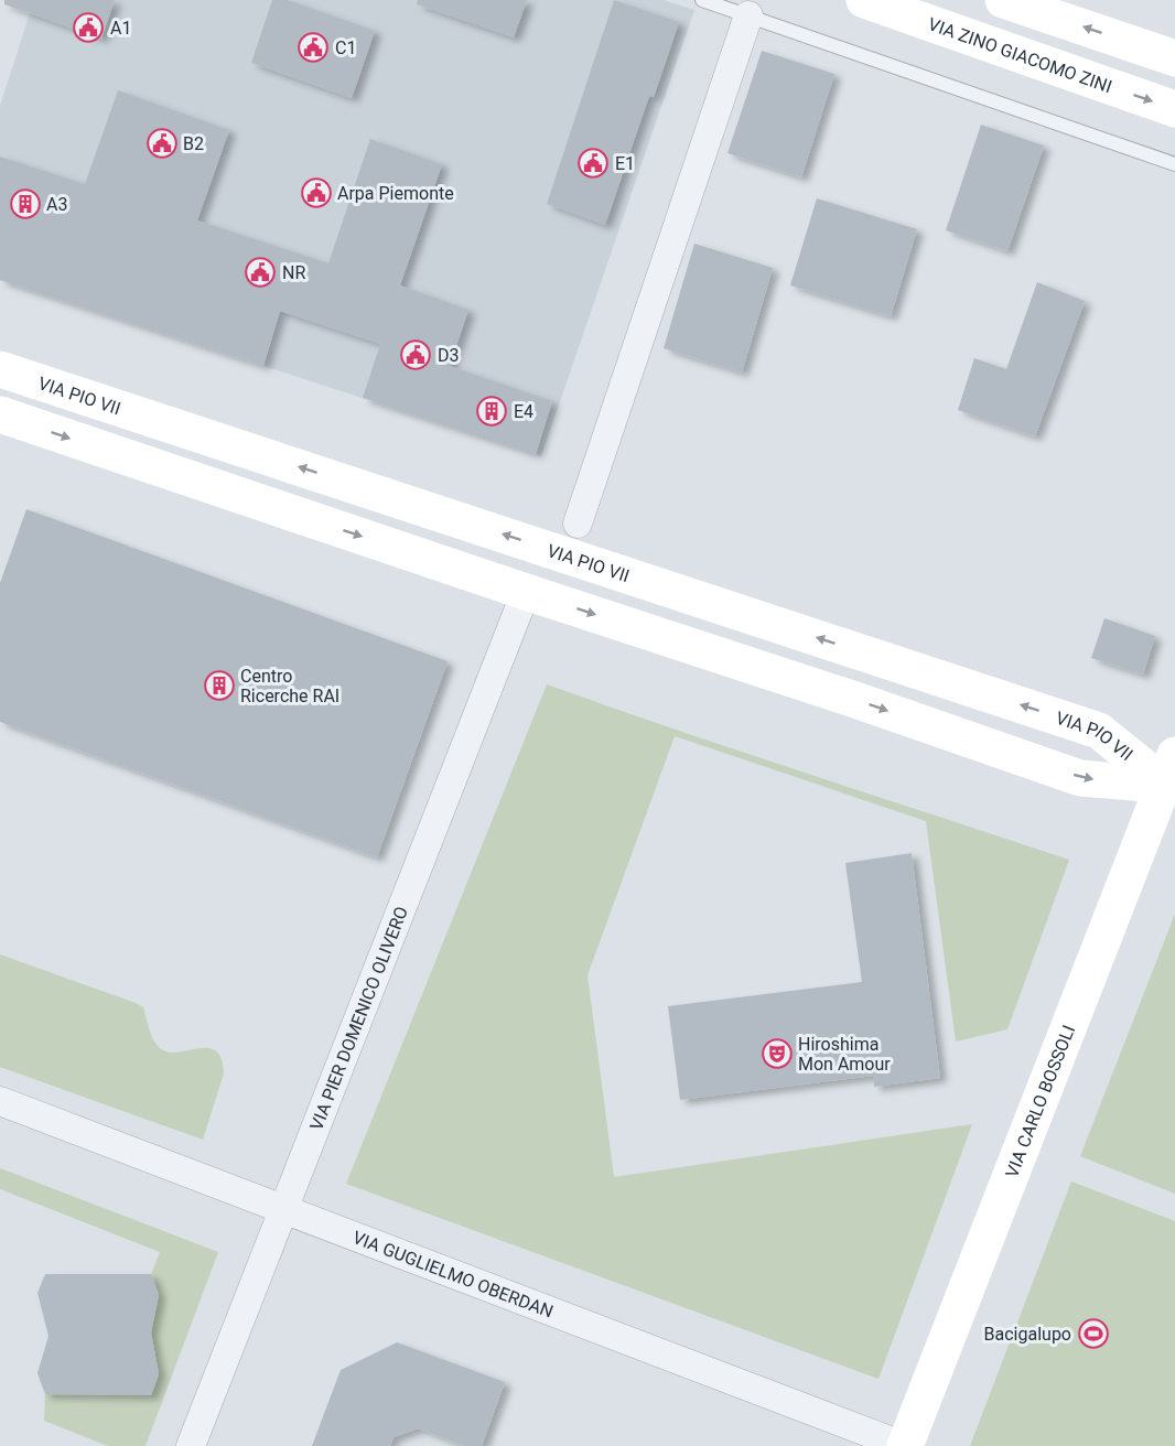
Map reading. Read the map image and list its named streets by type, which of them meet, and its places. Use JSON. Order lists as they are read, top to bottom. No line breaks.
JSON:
{"streets":{"street":["VIA ZINO GIACOMO ZINI","VIA PIO VII","VIA PIER DOMENICO OLIVERO","VIA CARLO BOSSOLI","VIA GUGLIELMO OBERDAN"]},"crossings":[["VIA PIO VII","VIA PIER DOMENICO OLIVERO"],["VIA PIO VII","VIA CARLO BOSSOLI"],["VIA PIER DOMENICO OLIVERO","VIA GUGLIELMO OBERDAN"],["VIA CARLO BOSSOLI","VIA GUGLIELMO OBERDAN"]],"places":{"public building":["A1","C1","B2","E1","Arpa Piemonte","NR","D3"],"building":["A3","E4","Centro Ricerche RAI"],"theatre":["Hiroshima Mon Amour"],"sports":["Bacigalupo"]}}
